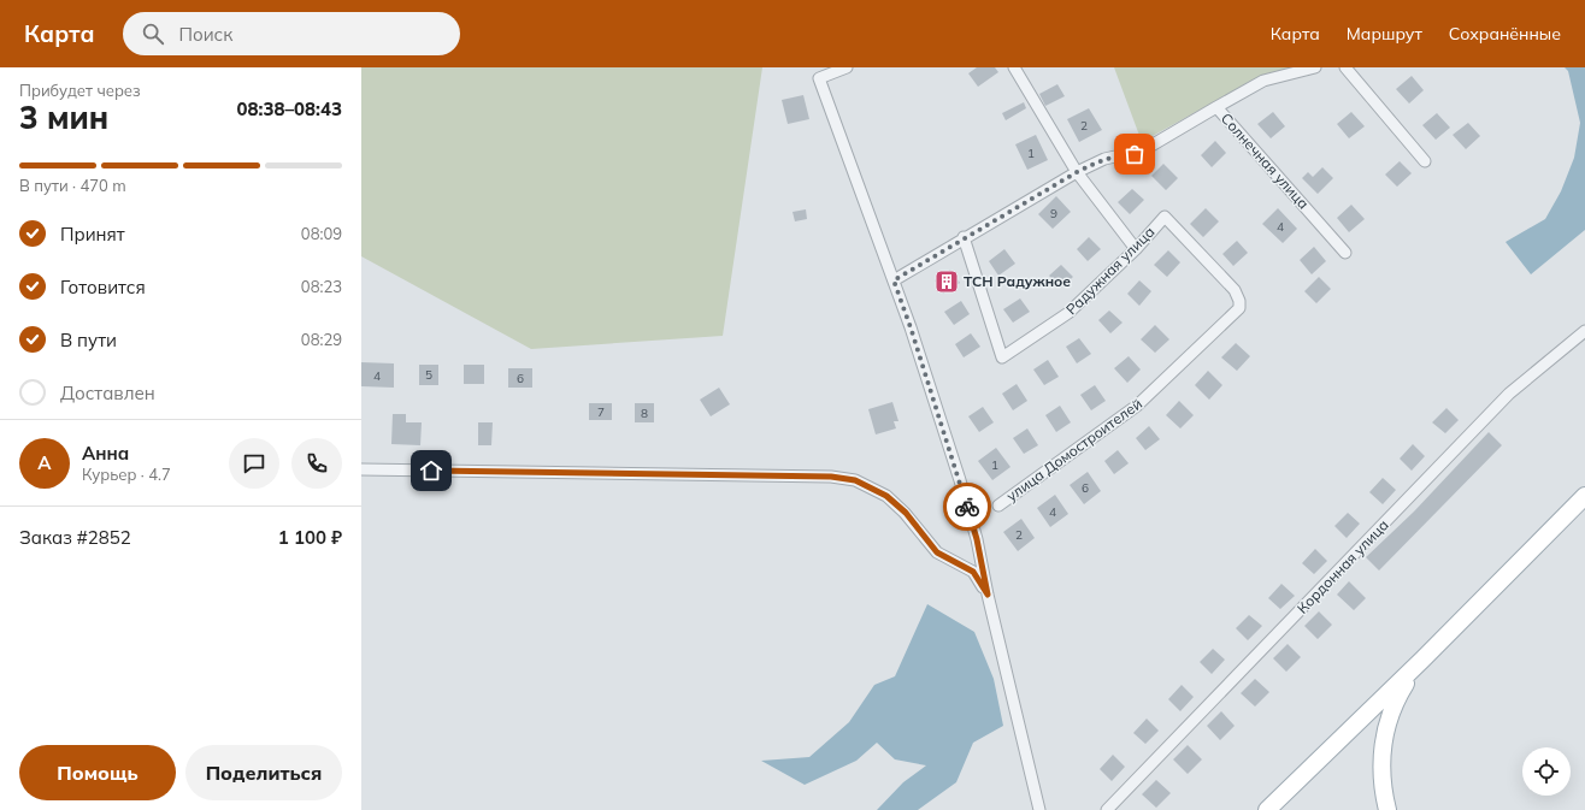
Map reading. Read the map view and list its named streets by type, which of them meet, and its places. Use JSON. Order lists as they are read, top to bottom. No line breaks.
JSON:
{"streets":{"street":["Солнечная улица","Радужная улица","улица Домостроителей","Кордонная улица"]},"crossings":[["Радужная улица","улица Домостроителей"]],"places":{"building":["ТСН Радужное"]},"house_numbers":["2","1","9","4","5","4","6","7","8","1","6","4","2"],"page":{"header":"Карта","search":"Поиск","nav":["Карта","Маршрут","Сохранённые"],"heading":["3 мин","Прибудет через","08:38–08:43"],"panel":["Анна","Курьер · 4.7","Заказ #2852","1 100 ₽"],"bar":"В пути · 470 m","list":[["Принят","08:09"],["Готовится","08:23"],["В пути","08:29"],"Доставлен"],"round":"А","buttons":["Помощь","Поделиться"]}}
